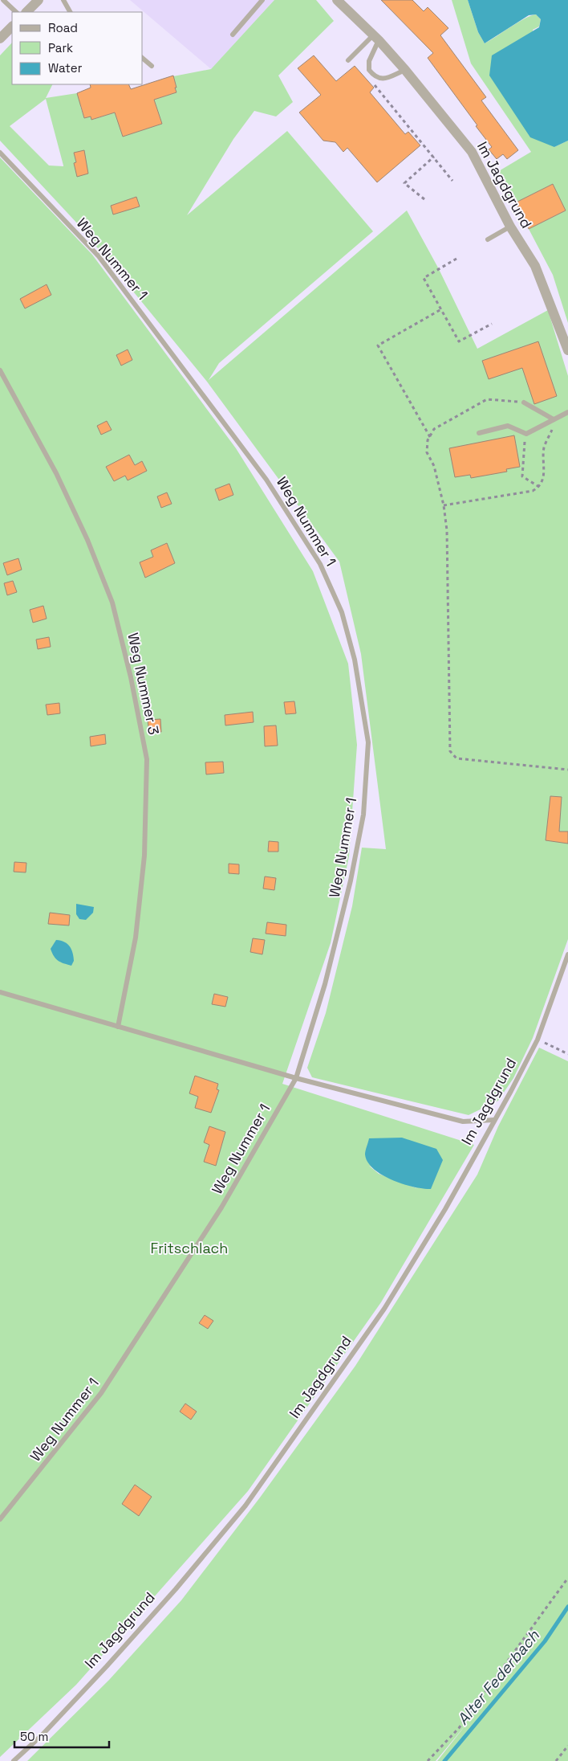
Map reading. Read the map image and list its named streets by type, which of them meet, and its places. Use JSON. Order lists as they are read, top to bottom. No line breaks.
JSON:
{"streets":{"street":["Im Jagdgrund"],"lane":["Weg Nummer 1","Weg Nummer 3"]},"water":["Alter Federbach"],"parks":["Fritschlach"],"legend":["Road","Park","Water"],"scale_bar":"50 m"}
